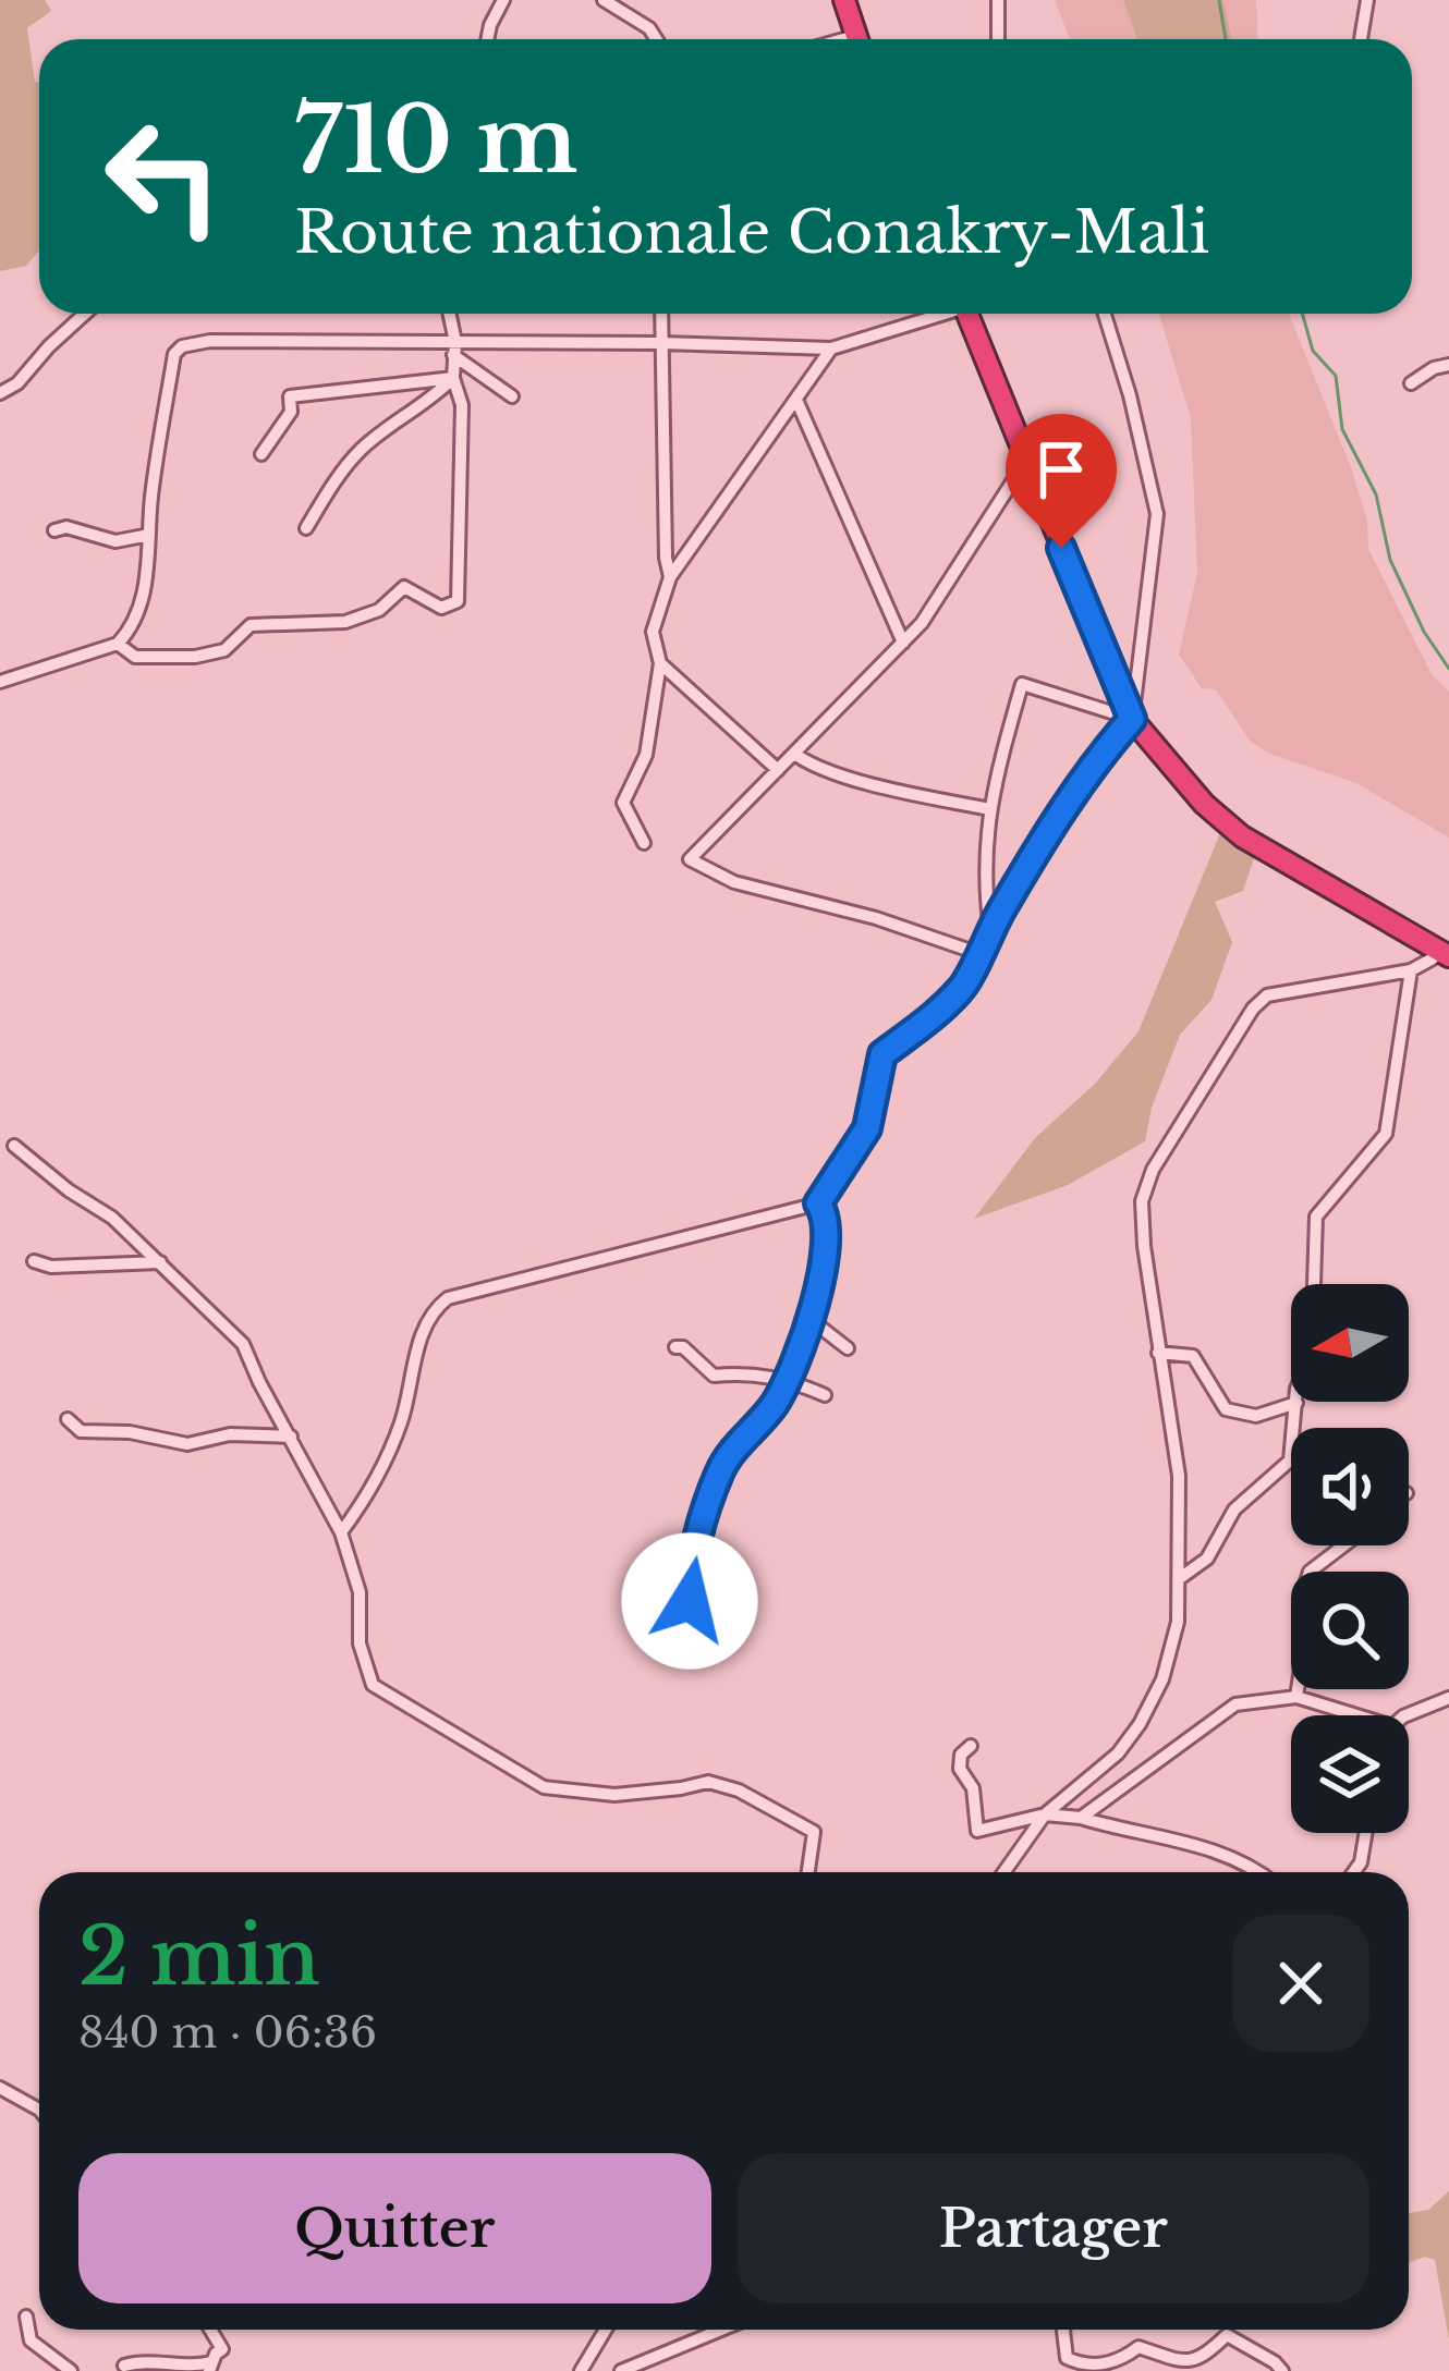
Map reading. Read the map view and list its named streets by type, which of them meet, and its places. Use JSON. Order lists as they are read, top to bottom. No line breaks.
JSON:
{"north":"left","page":{"turn":["710 m","Route nationale Conakry-Mali"],"heading":["2 min","840 m · 06:36"],"buttons":["Quitter","Partager"]}}
